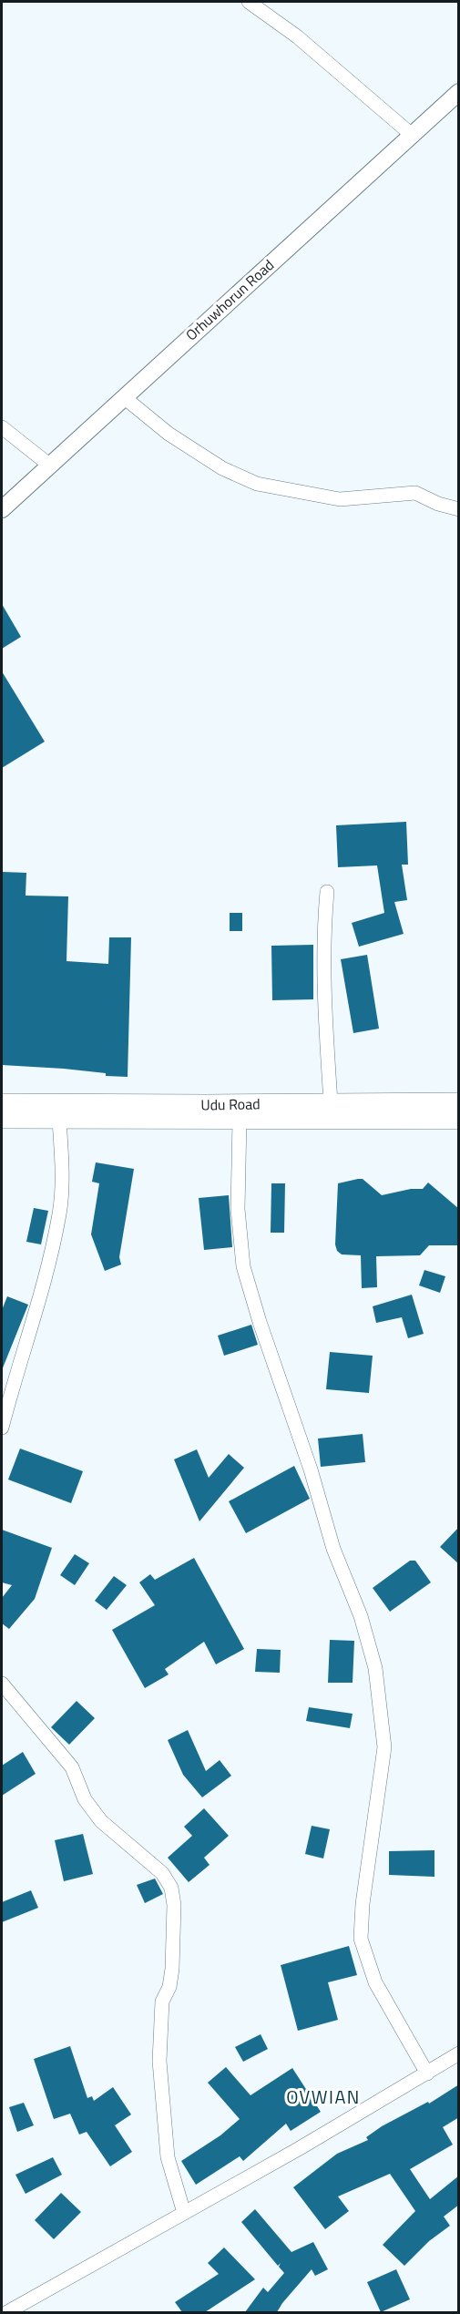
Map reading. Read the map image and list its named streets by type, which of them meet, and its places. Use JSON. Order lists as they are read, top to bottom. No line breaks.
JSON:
{"streets":{"main road":["Udu Road"],"street":["Orhuwhorun Road"]},"districts":["OVWIAN"]}
